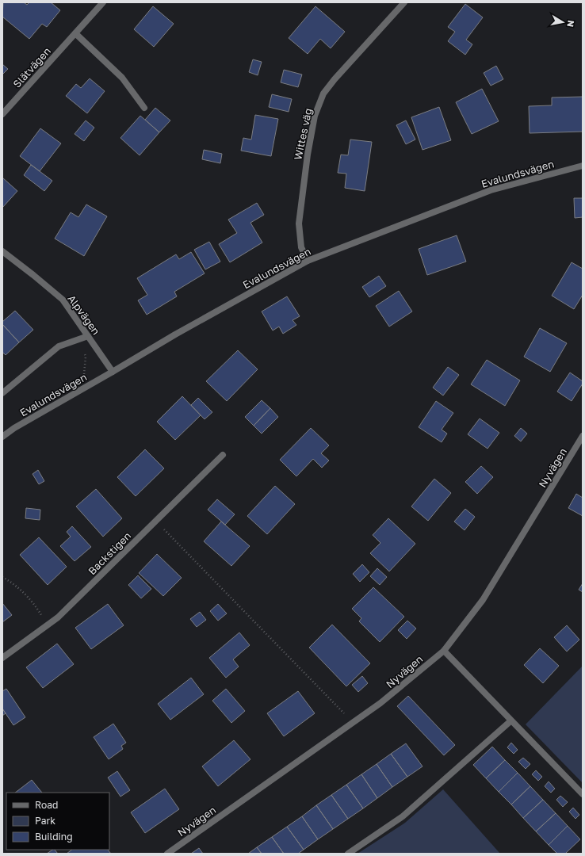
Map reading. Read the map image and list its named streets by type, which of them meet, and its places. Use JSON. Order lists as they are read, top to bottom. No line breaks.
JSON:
{"streets":{"street":["Slätvägen","Wittes väg","Evalundsvägen","Alpvägen","Nyvägen","Backstigen"]},"crossings":[["Wittes väg","Evalundsvägen"],["Evalundsvägen","Alpvägen"]],"legend":["Road","Park","Building"],"north":"right"}
